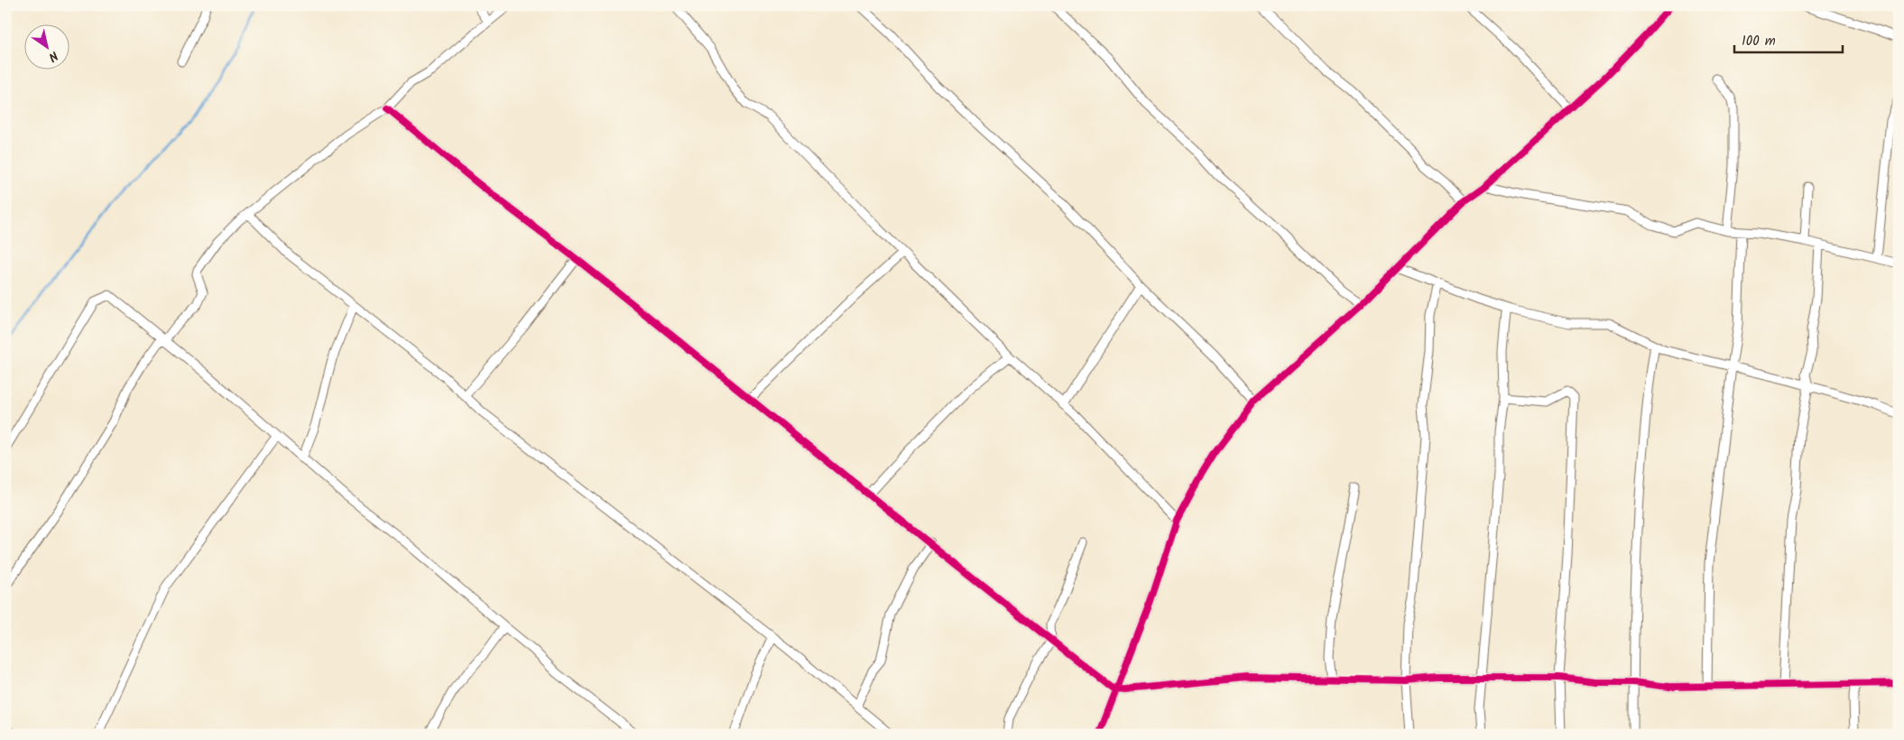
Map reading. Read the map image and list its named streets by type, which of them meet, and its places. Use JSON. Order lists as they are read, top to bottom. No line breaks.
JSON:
{"scale_bar":"100 m","north":"bottom right"}
